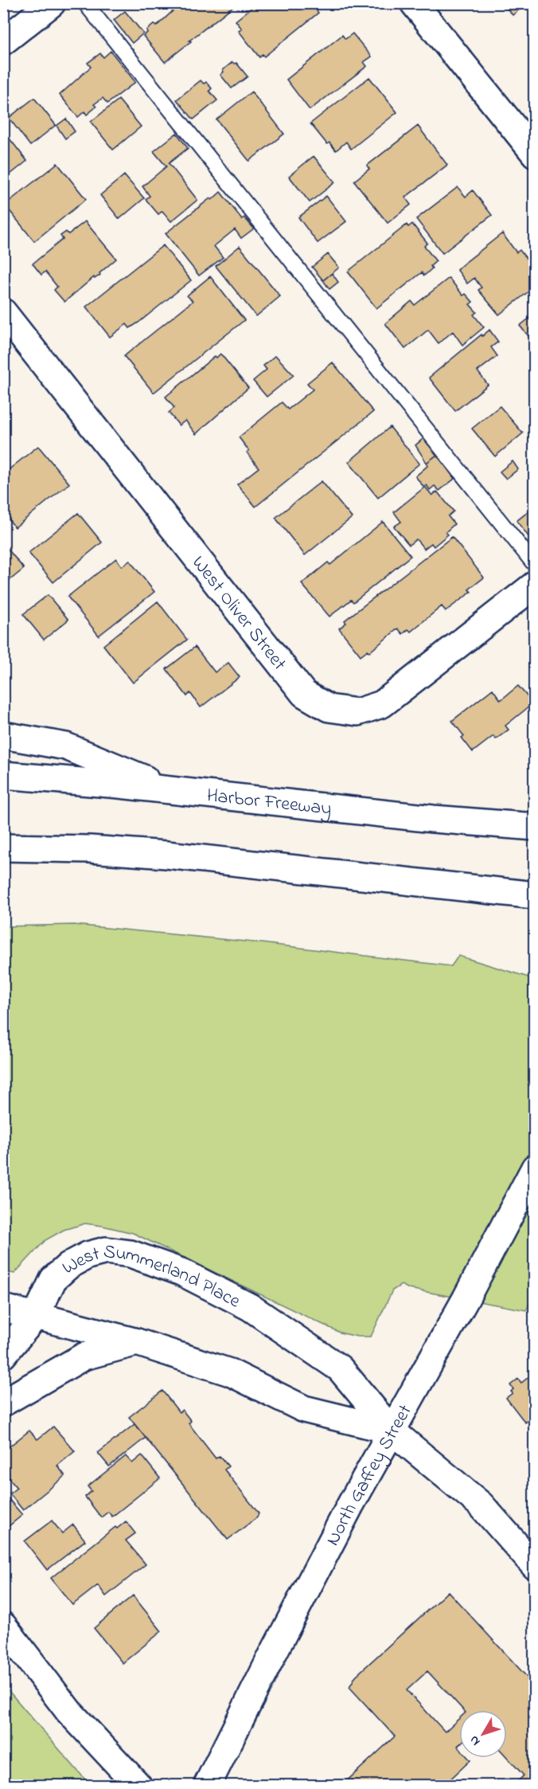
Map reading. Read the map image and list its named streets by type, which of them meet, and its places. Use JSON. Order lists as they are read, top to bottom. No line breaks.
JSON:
{"streets":{"main road":["West Oliver Street","Harbor Freeway","West Summerland Place","North Gaffey Street"]},"crossings":[["West Summerland Place","North Gaffey Street"]],"north":"bottom left"}
